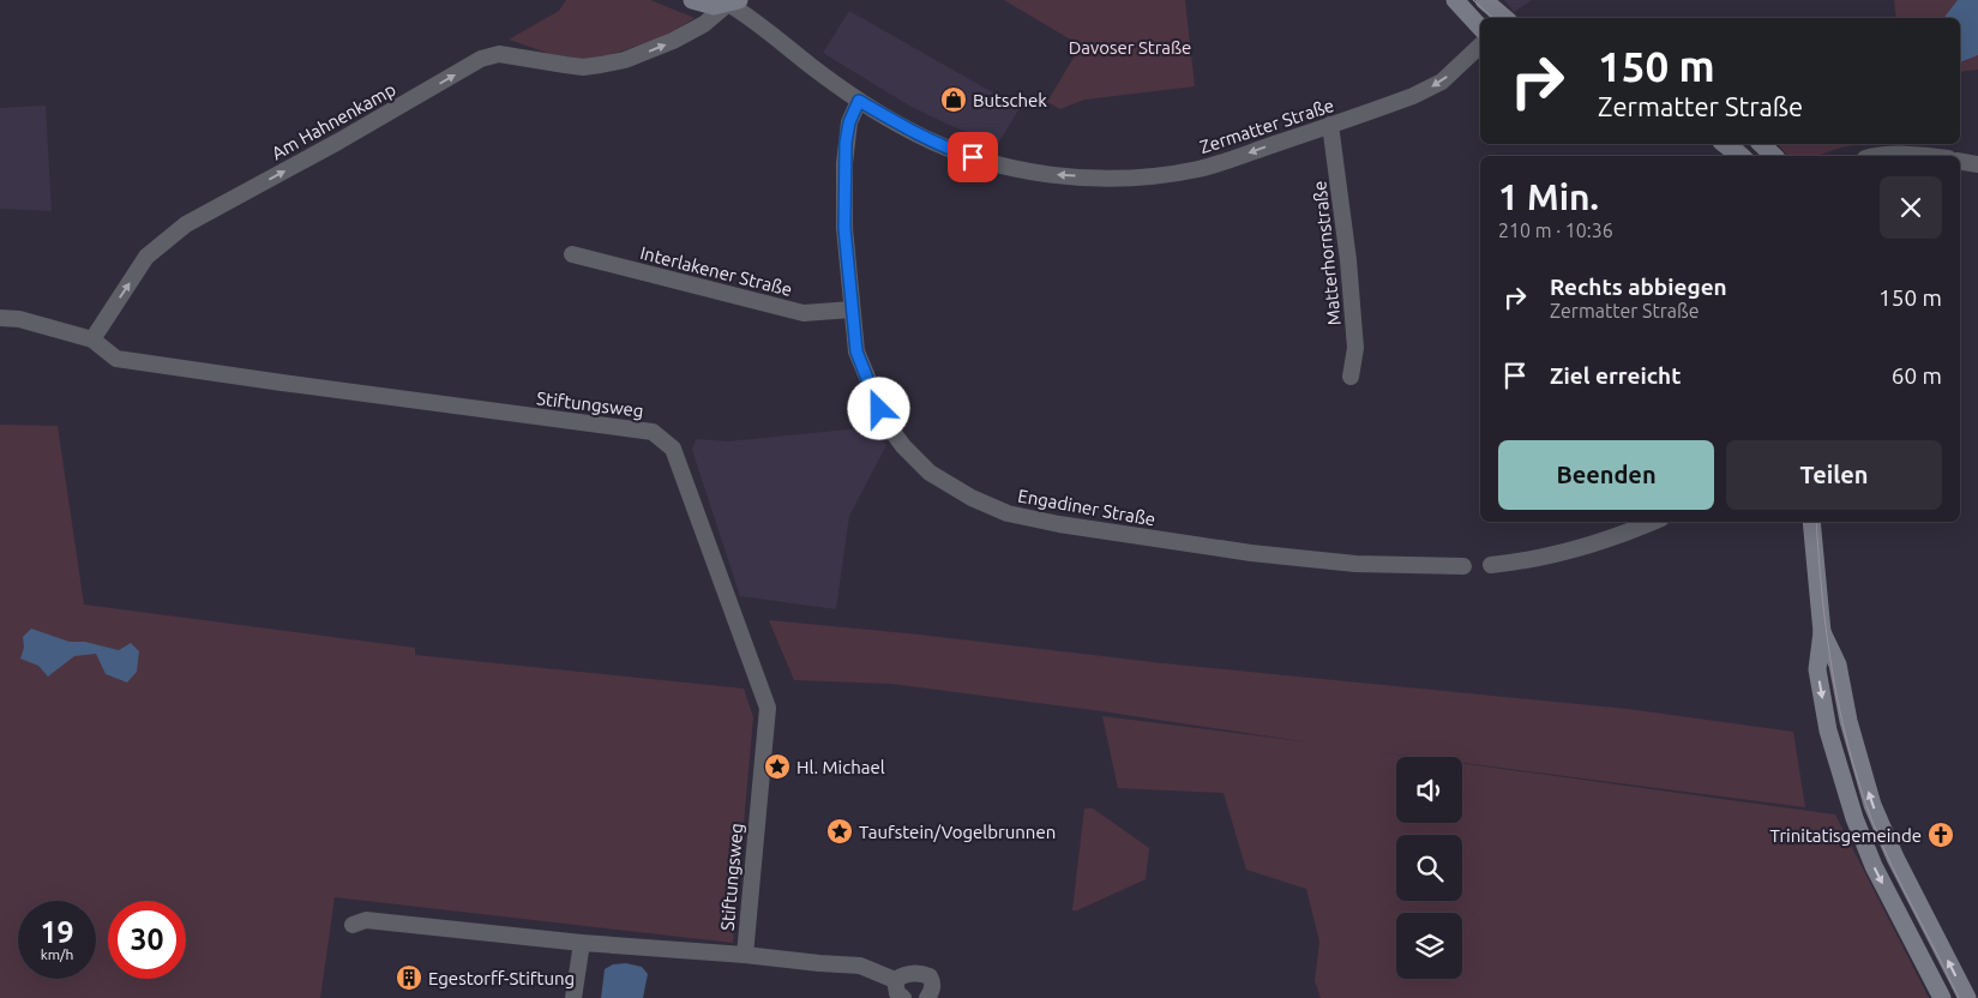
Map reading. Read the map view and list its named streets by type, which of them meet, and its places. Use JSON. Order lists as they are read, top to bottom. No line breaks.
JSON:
{"streets":{"street":["Am Hahnenkamp","Zermatter Straße","Matterhornstraße","Interlakener Straße","Stiftungsweg","Engadiner Straße"]},"crossings":[["Am Hahnenkamp","Zermatter Straße"],["Am Hahnenkamp","Stiftungsweg"],["Zermatter Straße","Matterhornstraße"],["Zermatter Straße","Engadiner Straße"],["Interlakener Straße","Engadiner Straße"]],"one_way":["Am Hahnenkamp","Zermatter Straße"],"parks":["Davoser Straße"],"places":{"shop":["Butschek"],"place":["Hl. Michael","Taufstein/Vogelbrunnen"],"church":["Trinitatisgemeinde"],"building":["Egestorff-Stiftung"]},"page":{"turn":["150 m","Zermatter Straße"],"heading":["1 Min.","210 m · 10:36"],"list":[{"name":"Rechts abbiegen","note":"Zermatter Straße","value":"150 m"},{"name":"Ziel erreicht","value":"60 m"}],"buttons":["Beenden","Teilen"],"speed":"19 km/h","limit":"30"}}
